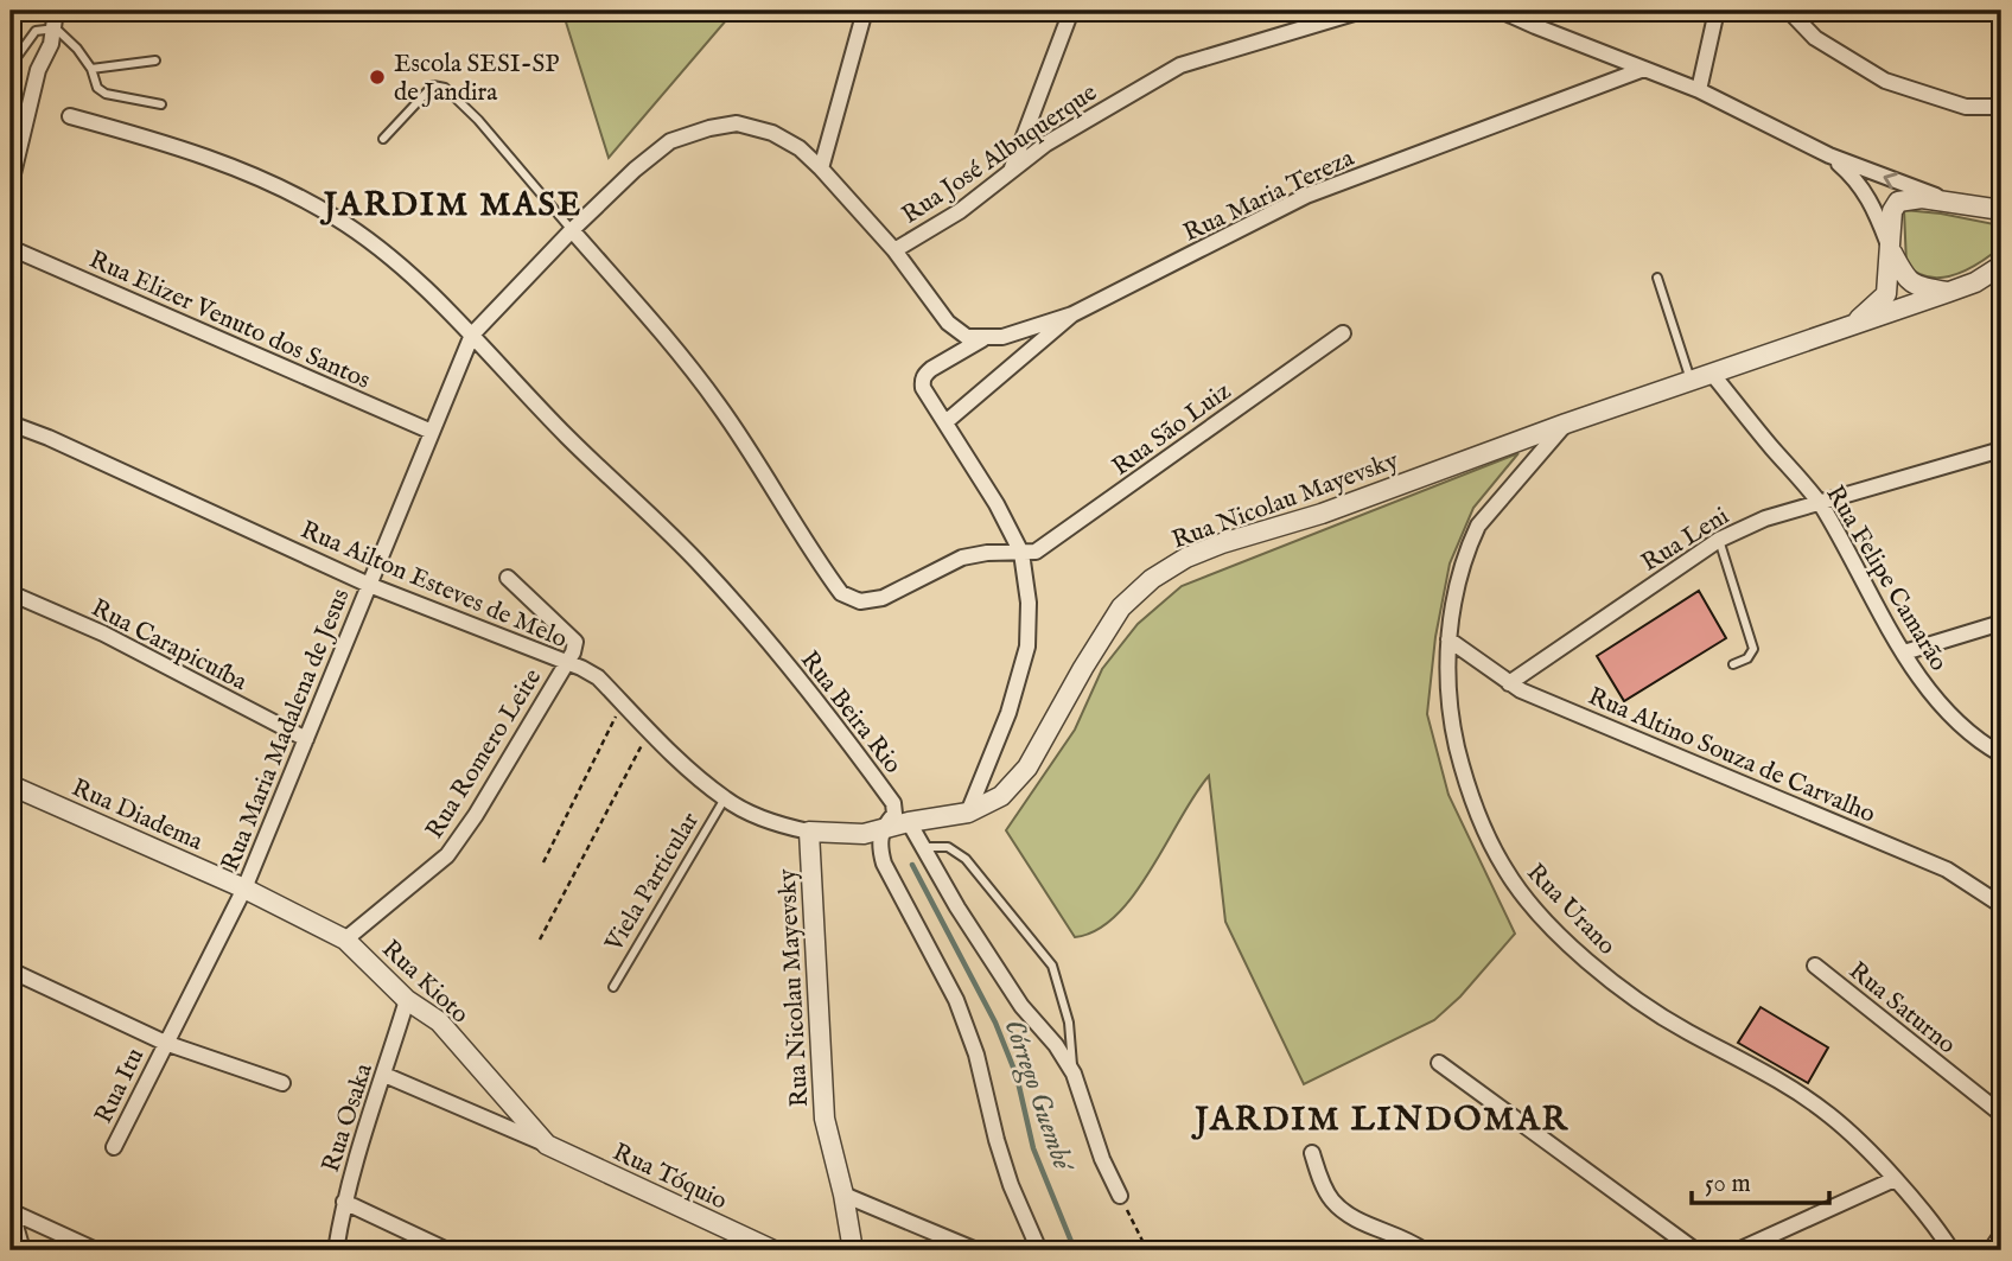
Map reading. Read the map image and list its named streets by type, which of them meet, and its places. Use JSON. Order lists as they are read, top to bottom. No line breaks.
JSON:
{"streets":{"street":["Rua José Albuquerque","Rua Maria Tereza","Rua Elizer Venuto dos Santos","Rua São Luiz","Rua Nicolau Mayevsky","Rua Leni","Rua Felipe Camarão","Rua Ailton Esteves de Melo","Rua Carapicuíba","Rua Beira Rio","Rua Maria Madalena de Jesus","Rua Romero Leite","Rua Altino Souza de Carvalho","Rua Diadema","Rua Urano","Rua Kioto","Rua Saturno","Rua Itu","Rua Osaka","Rua Tóquio"],"lane":["Viela Particular"]},"crossings":[["Rua Elizer Venuto dos Santos","Rua Maria Madalena de Jesus"],["Rua Nicolau Mayevsky","Rua Felipe Camarão"],["Rua Nicolau Mayevsky","Rua Ailton Esteves de Melo"],["Rua Nicolau Mayevsky","Rua Beira Rio"],["Rua Nicolau Mayevsky","Rua Urano"],["Rua Leni","Rua Felipe Camarão"],["Rua Leni","Rua Altino Souza de Carvalho"],["Rua Ailton Esteves de Melo","Rua Maria Madalena de Jesus"],["Rua Ailton Esteves de Melo","Rua Romero Leite"],["Rua Ailton Esteves de Melo","Viela Particular"],["Rua Carapicuíba","Rua Maria Madalena de Jesus"],["Rua Beira Rio","Rua Maria Madalena de Jesus"],["Rua Maria Madalena de Jesus","Rua Diadema"],["Rua Maria Madalena de Jesus","Rua Kioto"],["Rua Maria Madalena de Jesus","Rua Itu"],["Rua Romero Leite","Rua Kioto"],["Rua Altino Souza de Carvalho","Rua Urano"],["Rua Diadema","Rua Kioto"],["Rua Kioto","Rua Osaka"],["Rua Kioto","Rua Tóquio"]],"districts":["JARDIM MASE","JARDIM LINDOMAR"],"water":["Córrego Guembé"],"places":["Escola SESI-SP de Jandira"],"scale_bar":"50 m"}
